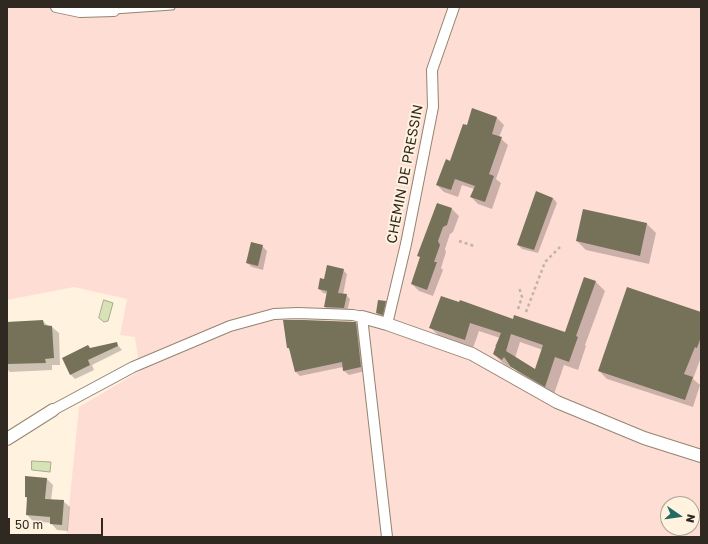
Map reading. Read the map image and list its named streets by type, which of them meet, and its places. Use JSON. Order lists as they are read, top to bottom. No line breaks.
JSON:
{"streets":{"street":["CHEMIN DE PRESSIN"]},"scale_bar":"50 m","north":"right"}
